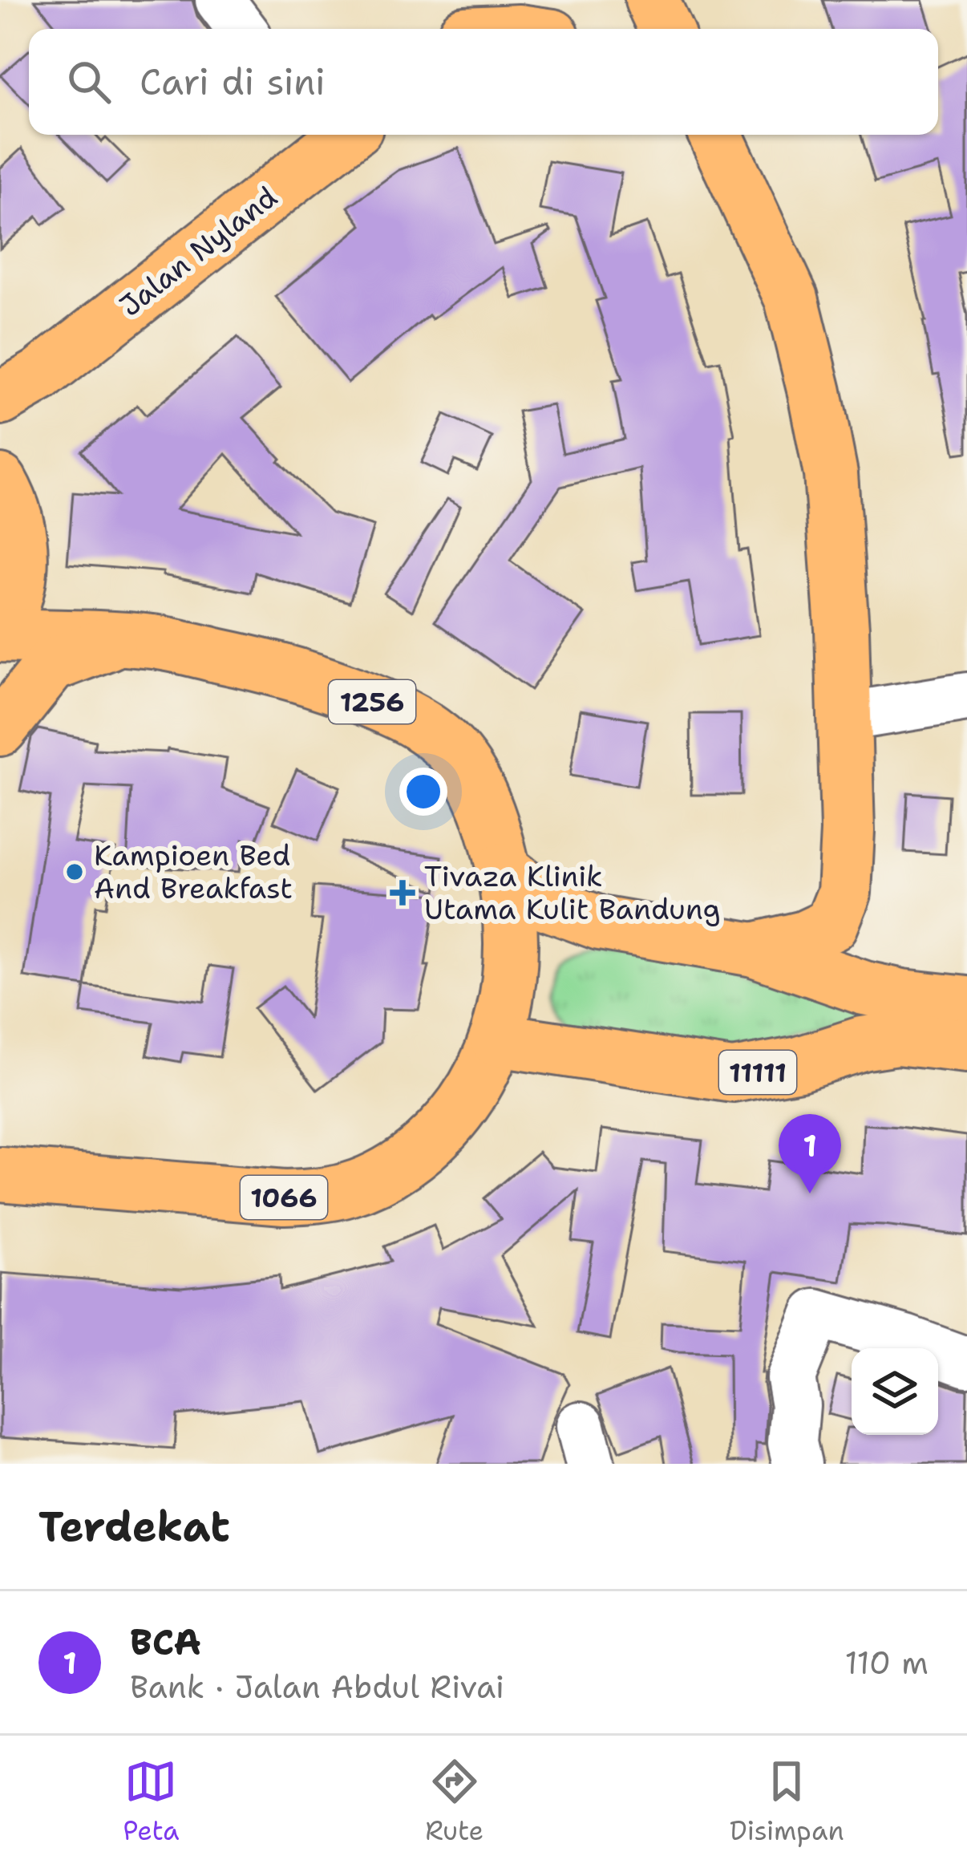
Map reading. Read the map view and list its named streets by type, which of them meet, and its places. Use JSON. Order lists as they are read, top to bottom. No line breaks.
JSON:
{"streets":{"main road":["Jalan Nyland","1256","11111","1066"]},"crossings":[["1256","11111"],["1256","1066"],["11111","1066"]],"places":{"other":["Kampioen Bed And Breakfast"],"health":["Tivaza Klinik Utama Kulit Bandung"]},"page":{"search":"Cari di sini","pins":"1","heading":"Terdekat","list":[{"mark":"1","name":"BCA","note":"Bank · Jalan Abdul Rivai","value":"110 m"}],"nav":["Peta","Rute","Disimpan"]}}
